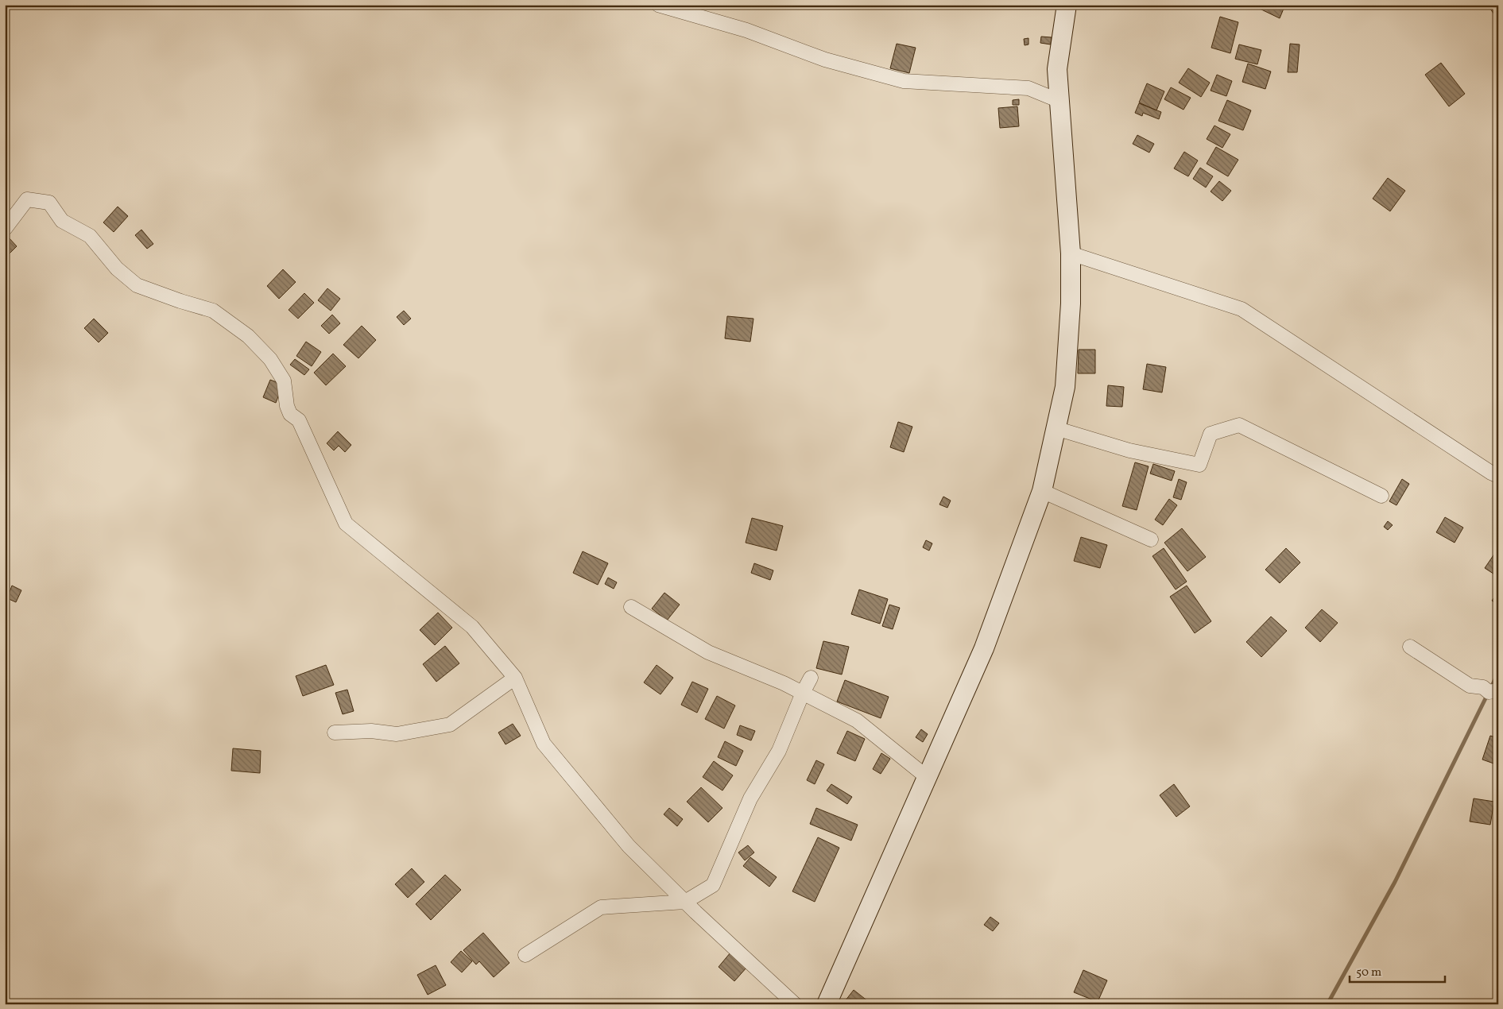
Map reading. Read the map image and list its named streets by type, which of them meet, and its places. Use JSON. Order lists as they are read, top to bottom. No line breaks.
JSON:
{"scale_bar":"50 m"}
